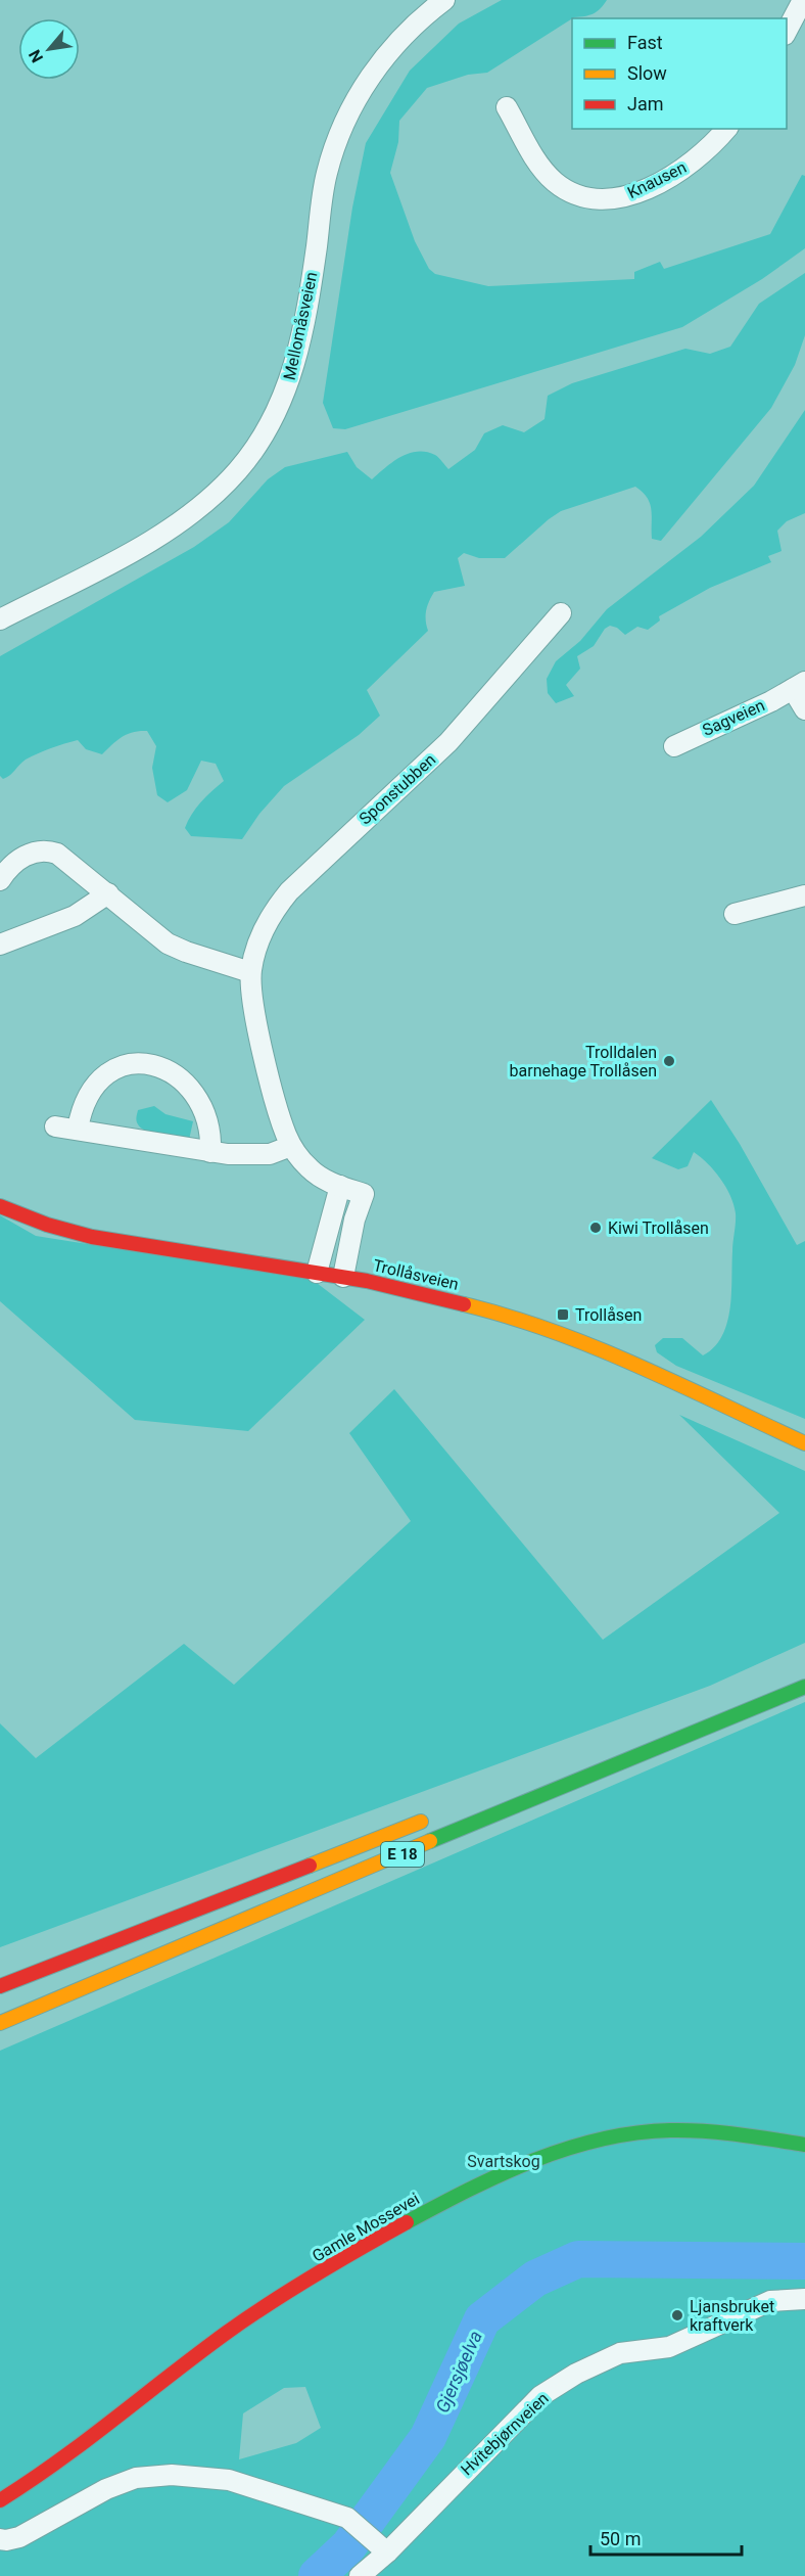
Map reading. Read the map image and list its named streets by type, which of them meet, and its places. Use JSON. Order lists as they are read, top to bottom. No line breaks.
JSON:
{"streets":{"main road":["Trollåsveien","E 18","Gamle Mossevei"],"street":["Knausen","Mellomåsveien","Sagveien","Sponstubben","Hvitebjørnveien"]},"crossings":[["Sponstubben","Trollåsveien"]],"water":["Gjersjøelva"],"parks":["Svartskog"],"places":{"other":["Trolldalen barnehage Trollåsen","Kiwi Trollåsen","Ljansbruket kraftverk"],"transit":["Trollåsen"]},"legend":["Fast","Slow","Jam"],"scale_bar":"50 m","north":"bottom left"}
